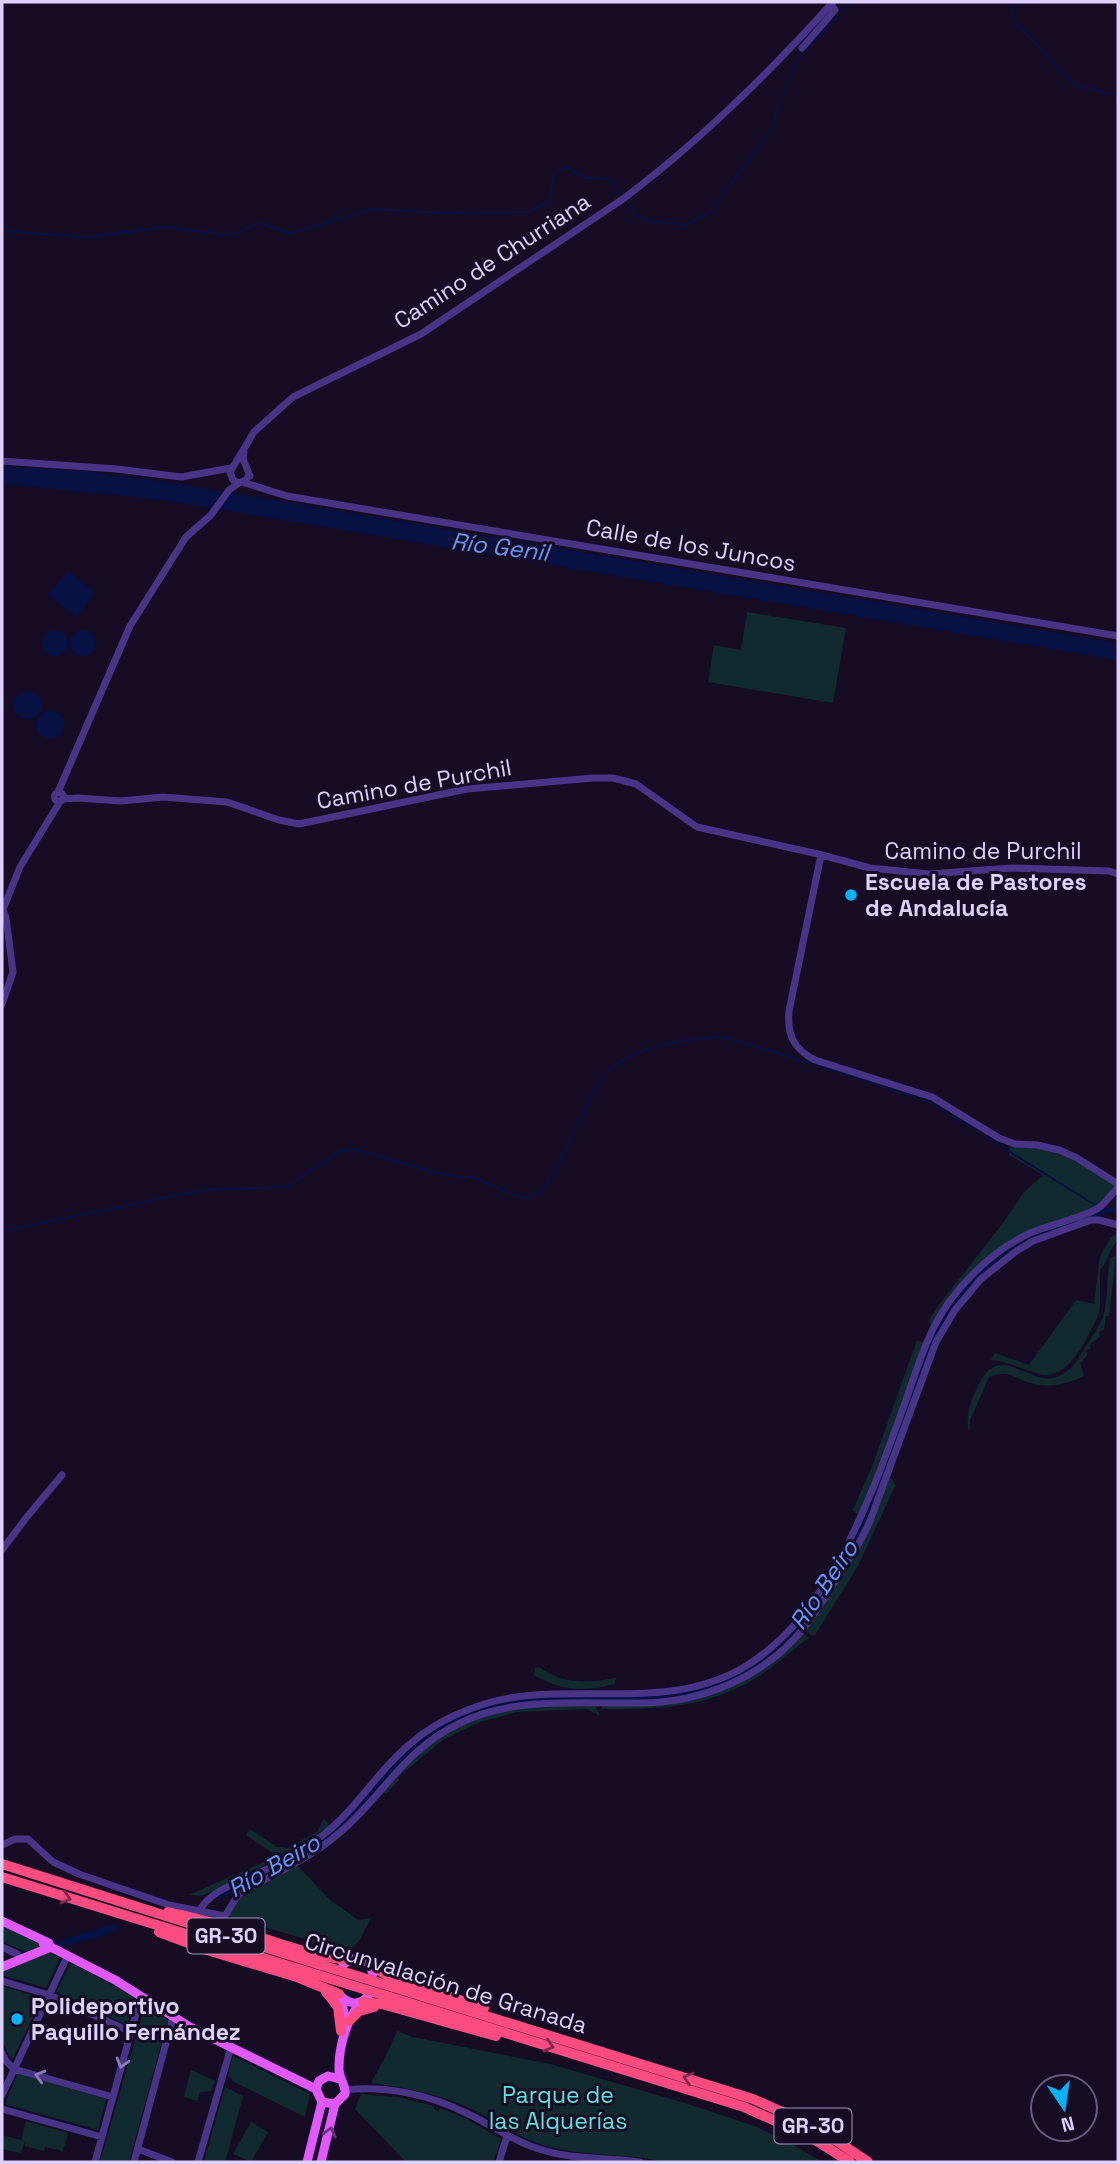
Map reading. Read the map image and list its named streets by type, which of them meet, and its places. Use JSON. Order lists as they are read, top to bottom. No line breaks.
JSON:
{"streets":{"highway":["GR-30","Circunvalación de Granada"],"street":["Camino de Churriana","Calle de los Juncos","Camino de Purchil"]},"crossings":[["Camino de Churriana","Calle de los Juncos"],["Camino de Churriana","Camino de Purchil"]],"water":["Río Genil","Río Beiro"],"parks":["Parque de las Alquerías"],"places":["Escuela de Pastores de Andalucía","Polideportivo Paquillo Fernández"],"north":"bottom"}
